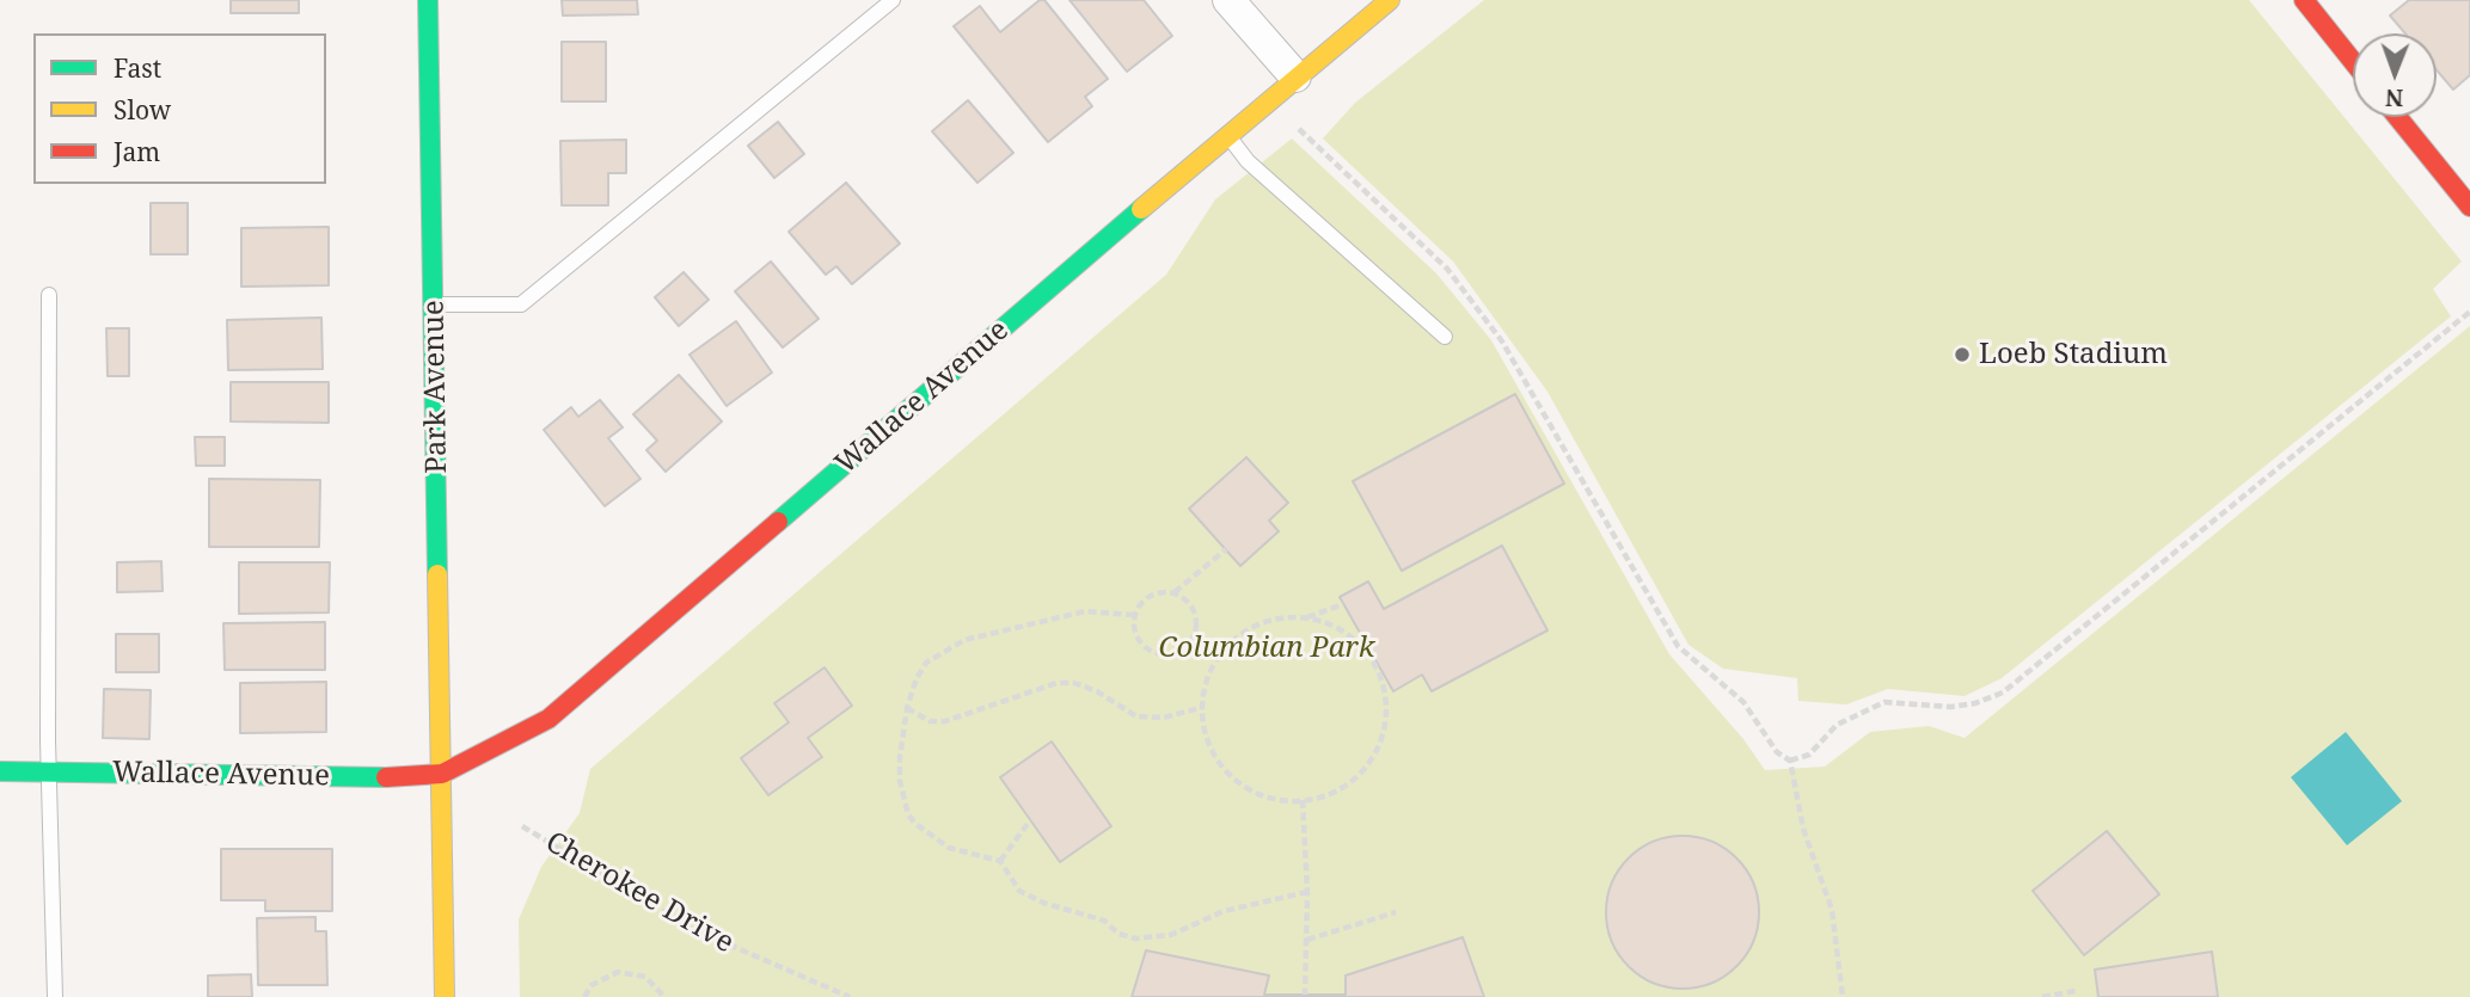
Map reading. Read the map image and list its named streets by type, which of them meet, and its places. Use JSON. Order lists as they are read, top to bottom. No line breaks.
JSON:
{"streets":{"street":["Park Avenue","Wallace Avenue"],"path":["Cherokee Drive"]},"crossings":[["Park Avenue","Wallace Avenue"]],"parks":["Columbian Park"],"places":["Loeb Stadium"],"legend":["Fast","Slow","Jam"],"north":"bottom"}
